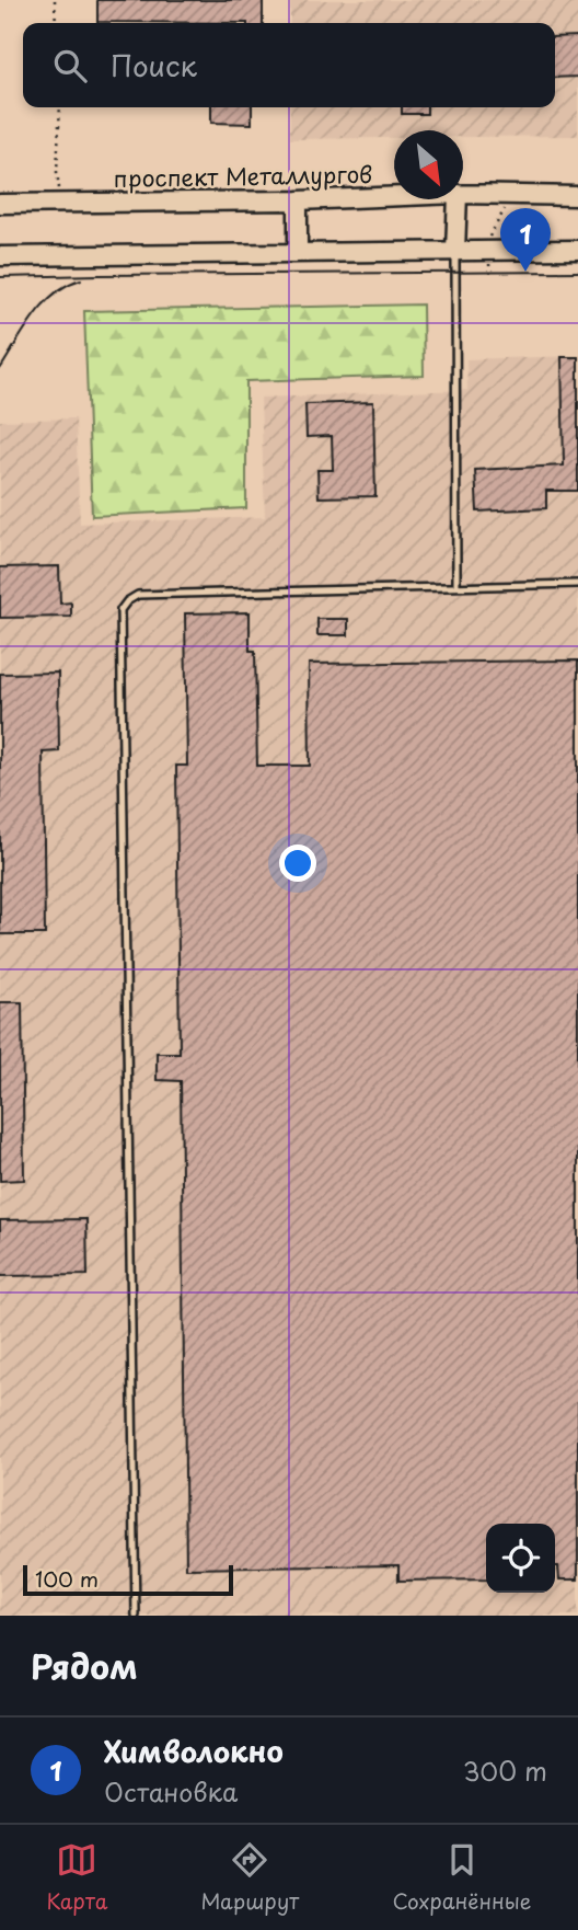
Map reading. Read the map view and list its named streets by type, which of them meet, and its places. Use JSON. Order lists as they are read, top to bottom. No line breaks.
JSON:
{"streets":{"street":["проспект Металлургов"]},"scale_bar":"100 m","north":"bottom right","page":{"search":"Поиск","pins":"1","scale":"100 m","heading":"Рядом","list":[{"mark":"1","name":"Химволокно","note":"Остановка","value":"300 m"}],"nav":["Карта","Маршрут","Сохранённые"]}}
